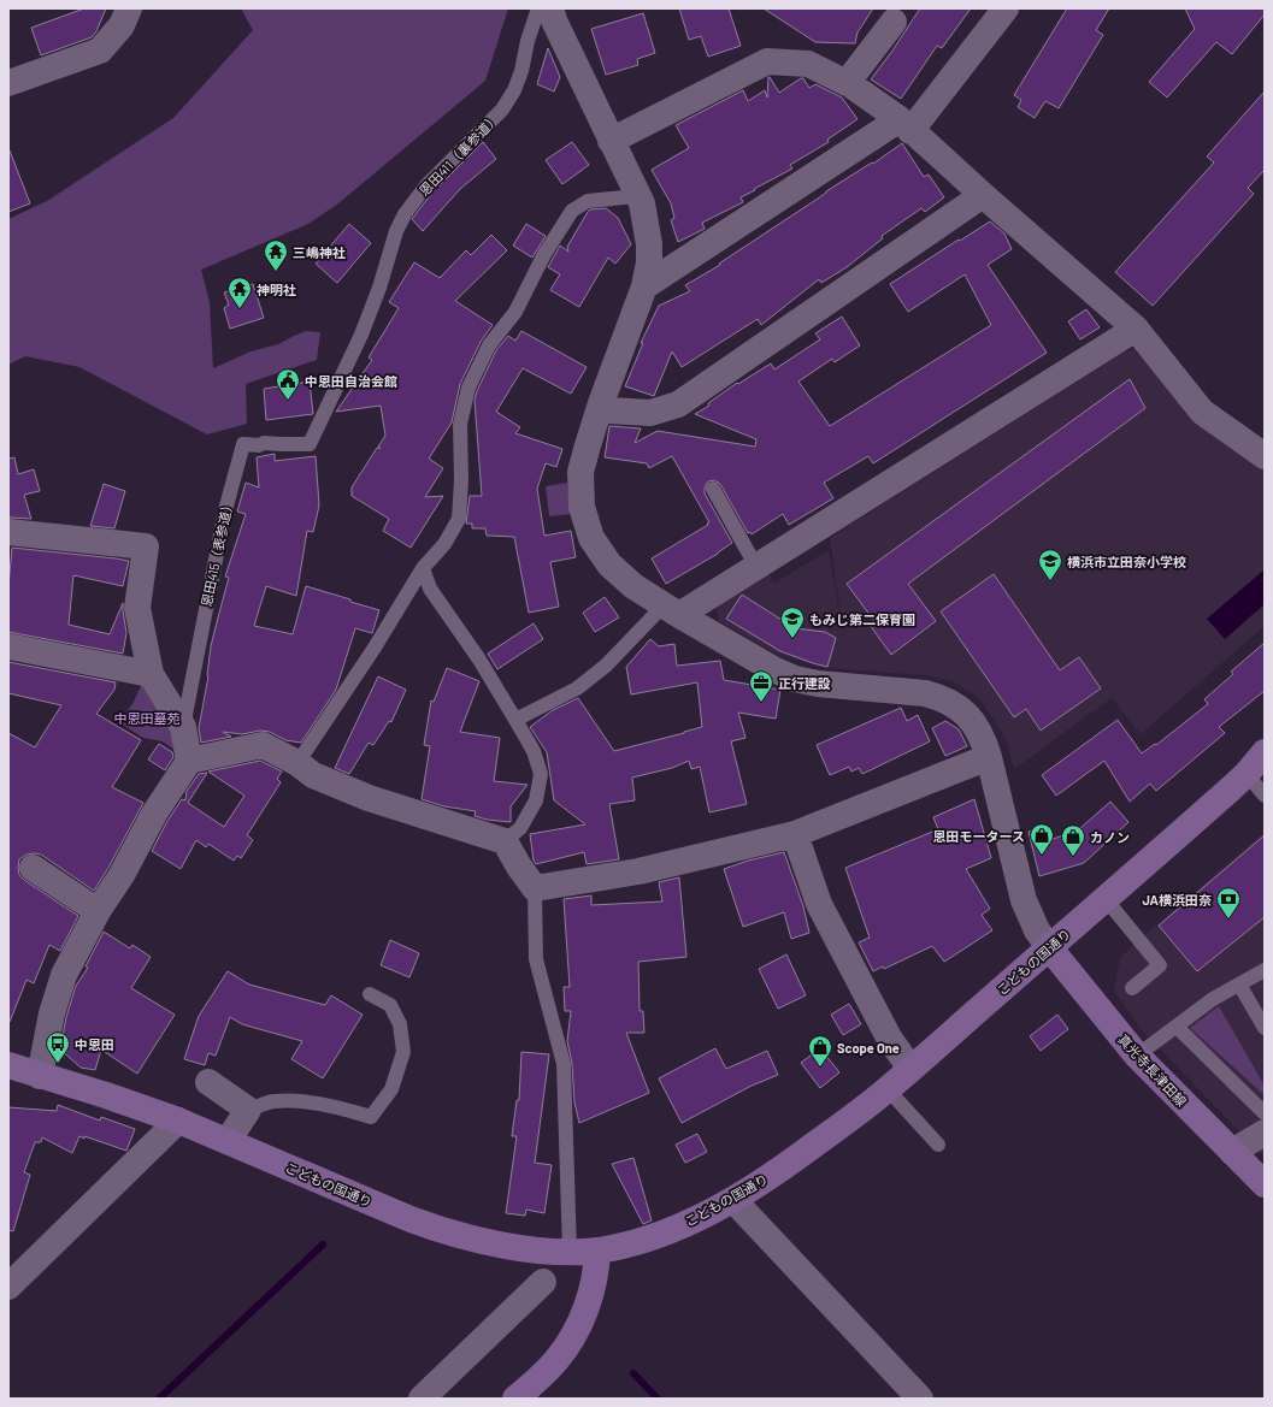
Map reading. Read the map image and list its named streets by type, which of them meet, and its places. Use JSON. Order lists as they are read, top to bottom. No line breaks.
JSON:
{"streets":{"main road":["こどもの国通り","真光寺長津田線"],"lane":["恩田411（裏参道）","恩田415（表参道）"]},"crossings":[["恩田411（裏参道）","恩田415（表参道）"],["こどもの国通り","真光寺長津田線"]],"parks":["中恩田墓苑"],"places":{"temple":["三嶋神社","神明社"],"public building":["中恩田自治会館"],"school or university":["横浜市立田奈小学校","もみじ第二保育園"],"office":["正行建設"],"shop":["恩田モータース","カノン","Scope One"],"bank":["JA横浜田奈"],"bus stop":["中恩田"]}}
